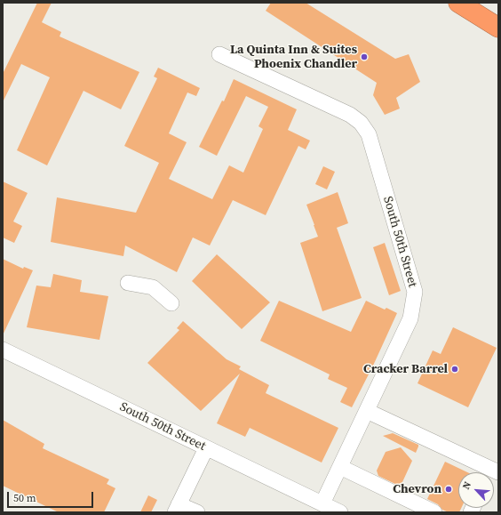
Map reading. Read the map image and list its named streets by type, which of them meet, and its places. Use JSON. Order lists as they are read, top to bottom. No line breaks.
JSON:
{"streets":{"street":["South 50th Street"]},"places":["La Quinta Inn & Suites Phoenix Chandler","Cracker Barrel","Chevron"],"scale_bar":"50 m","north":"top left"}
